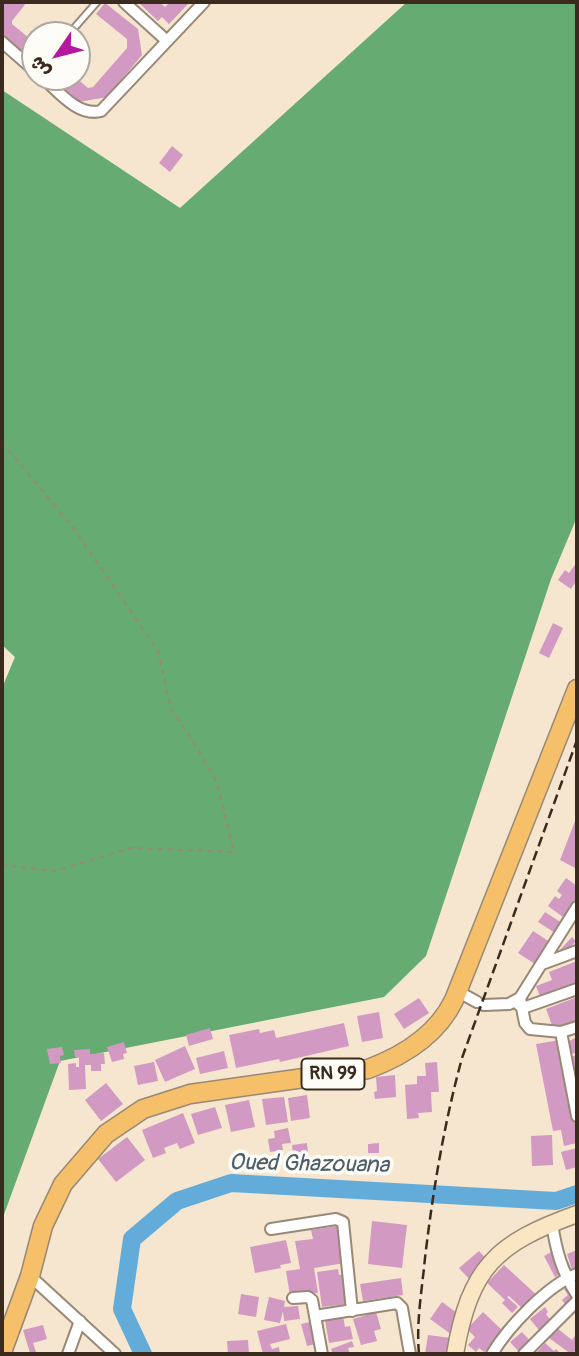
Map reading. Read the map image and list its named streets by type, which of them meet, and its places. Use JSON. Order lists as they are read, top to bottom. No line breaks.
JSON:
{"streets":{"main road":["RN 99"]},"water":["Oued Ghazouana"],"north":"bottom left"}
